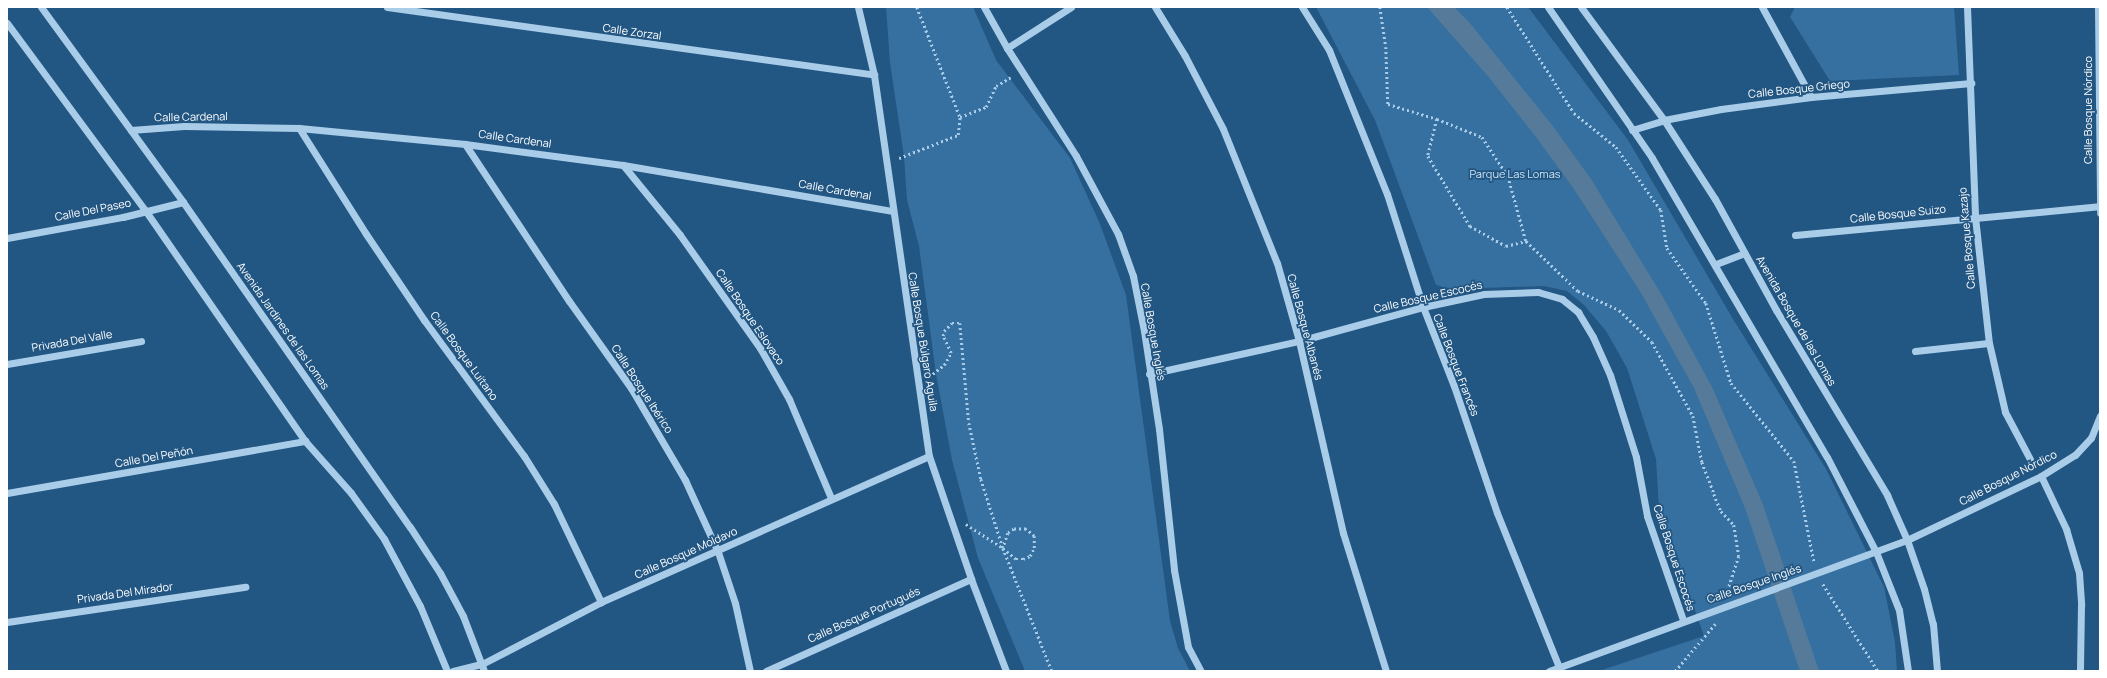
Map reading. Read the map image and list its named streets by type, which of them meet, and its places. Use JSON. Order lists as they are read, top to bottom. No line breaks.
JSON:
{"streets":{"street":["Calle Zorzal","Calle Bosque Griego","Calle Bosque Nórdico","Calle Cardenal","Calle Del Paseo","Calle Bosque Suizo","Calle Bosque Kazajo","Calle Bosque Escocés","Calle Bosque Eslovaco","Avenida Bosque de las Lomas","Avenida Jardines de las Lomas","Calle Bosque Albanés","Calle Bosque Inglés","Privada Del Valle","Calle Bosque Búlgaro Aguila","Calle Bosque Luitano","Calle Bosque Francés","Calle Bosque Ibérico","Calle Del Peñón","Calle Bosque Moldavo","Privada Del Mirador","Calle Bosque Portugués"]},"crossings":[["Calle Zorzal","Calle Bosque Búlgaro Aguila"],["Calle Bosque Griego","Calle Bosque Kazajo"],["Calle Bosque Griego","Avenida Bosque de las Lomas"],["Calle Bosque Nórdico","Calle Bosque Suizo"],["Calle Bosque Nórdico","Avenida Bosque de las Lomas"],["Calle Bosque Nórdico","Calle Bosque Inglés"],["Calle Cardenal","Calle Bosque Eslovaco"],["Calle Cardenal","Avenida Jardines de las Lomas"],["Calle Cardenal","Calle Bosque Búlgaro Aguila"],["Calle Cardenal","Calle Bosque Luitano"],["Calle Cardenal","Calle Bosque Ibérico"],["Calle Del Paseo","Avenida Jardines de las Lomas"],["Calle Bosque Suizo","Calle Bosque Kazajo"],["Calle Bosque Escocés","Calle Bosque Albanés"],["Calle Bosque Escocés","Calle Bosque Inglés"],["Calle Bosque Escocés","Calle Bosque Francés"],["Calle Bosque Eslovaco","Calle Bosque Moldavo"],["Avenida Jardines de las Lomas","Calle Bosque Moldavo"],["Calle Bosque Inglés","Calle Bosque Francés"],["Calle Bosque Búlgaro Aguila","Calle Bosque Moldavo"],["Calle Bosque Búlgaro Aguila","Calle Bosque Portugués"],["Calle Bosque Luitano","Calle Bosque Moldavo"],["Calle Bosque Ibérico","Calle Bosque Moldavo"]],"parks":["Parque Las Lomas"]}
